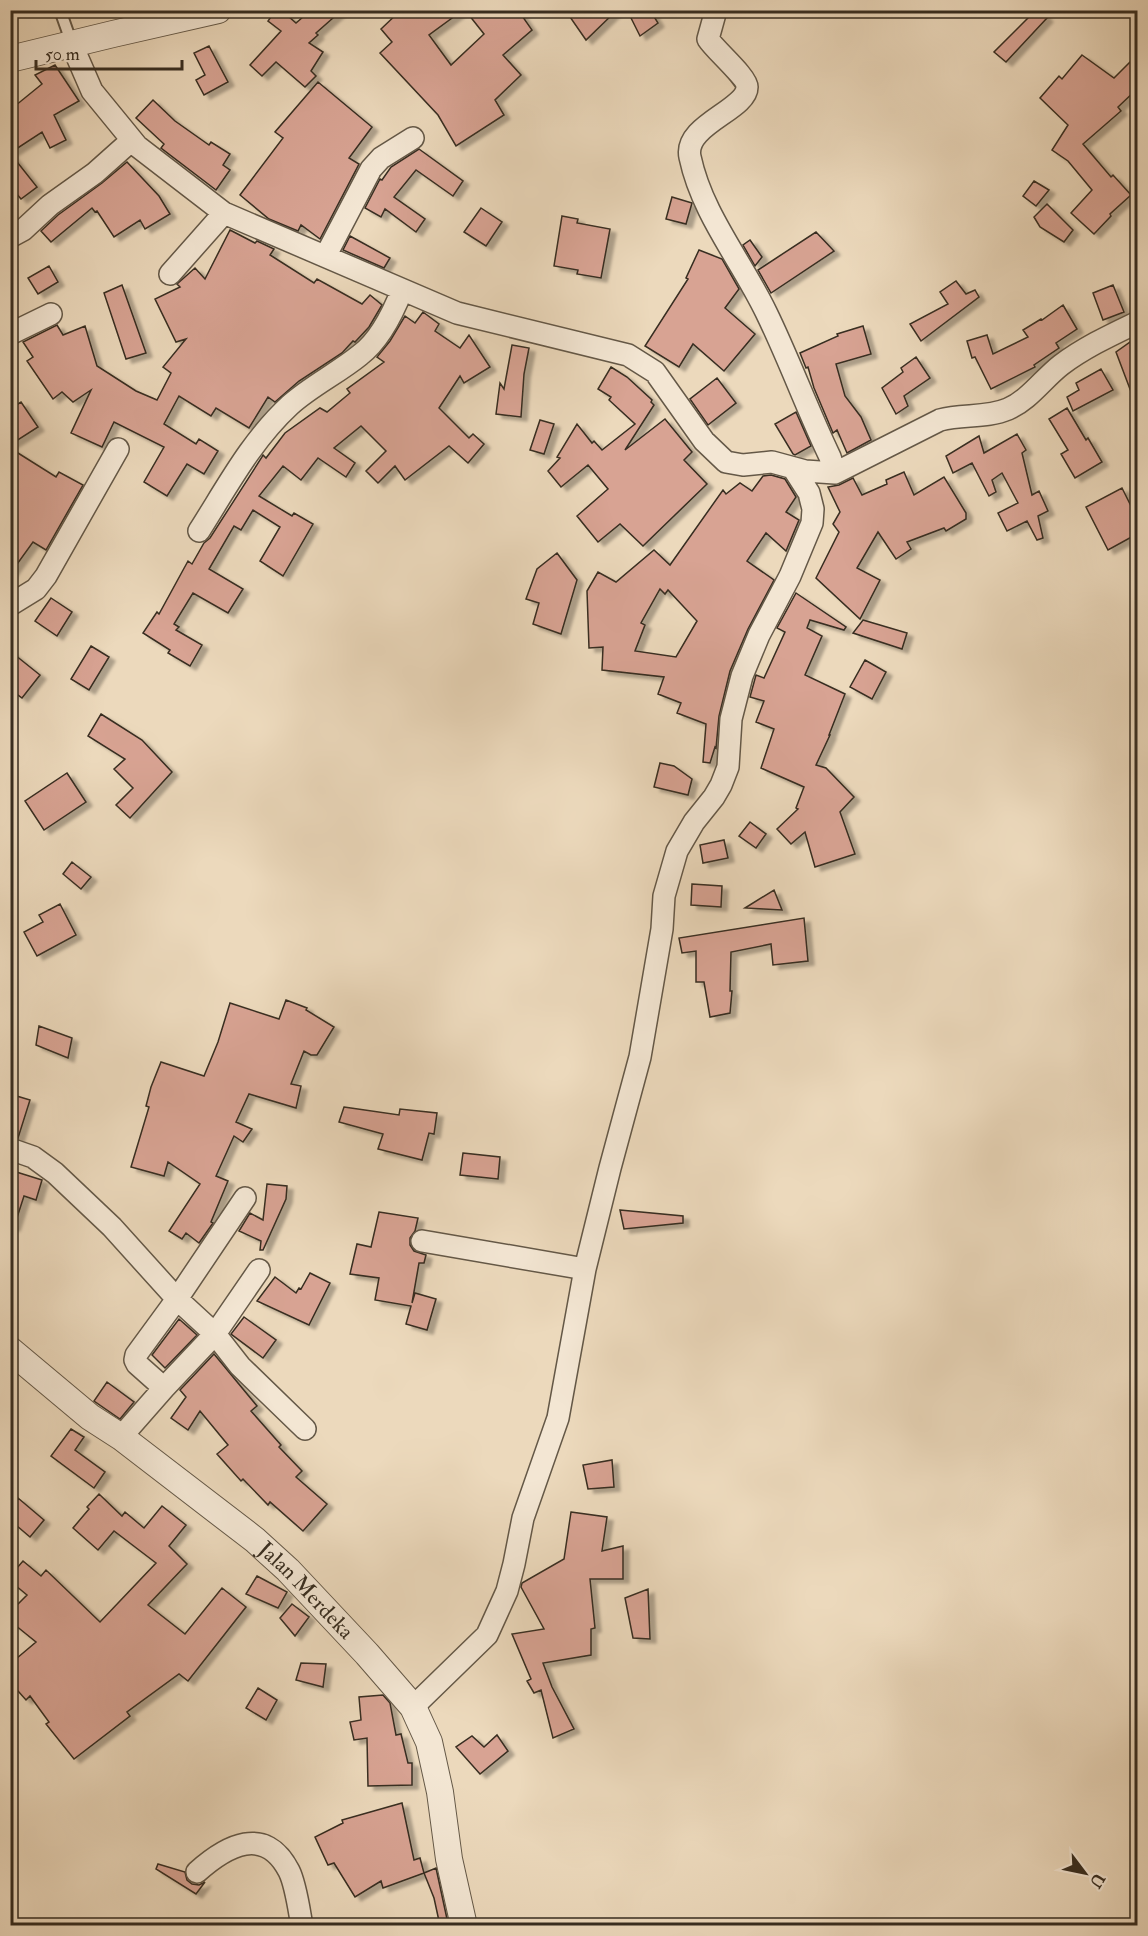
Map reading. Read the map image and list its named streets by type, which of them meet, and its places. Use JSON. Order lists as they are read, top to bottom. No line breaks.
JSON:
{"streets":{"street":["Jalan Merdeka"]},"scale_bar":"50 m","north":"bottom right"}
